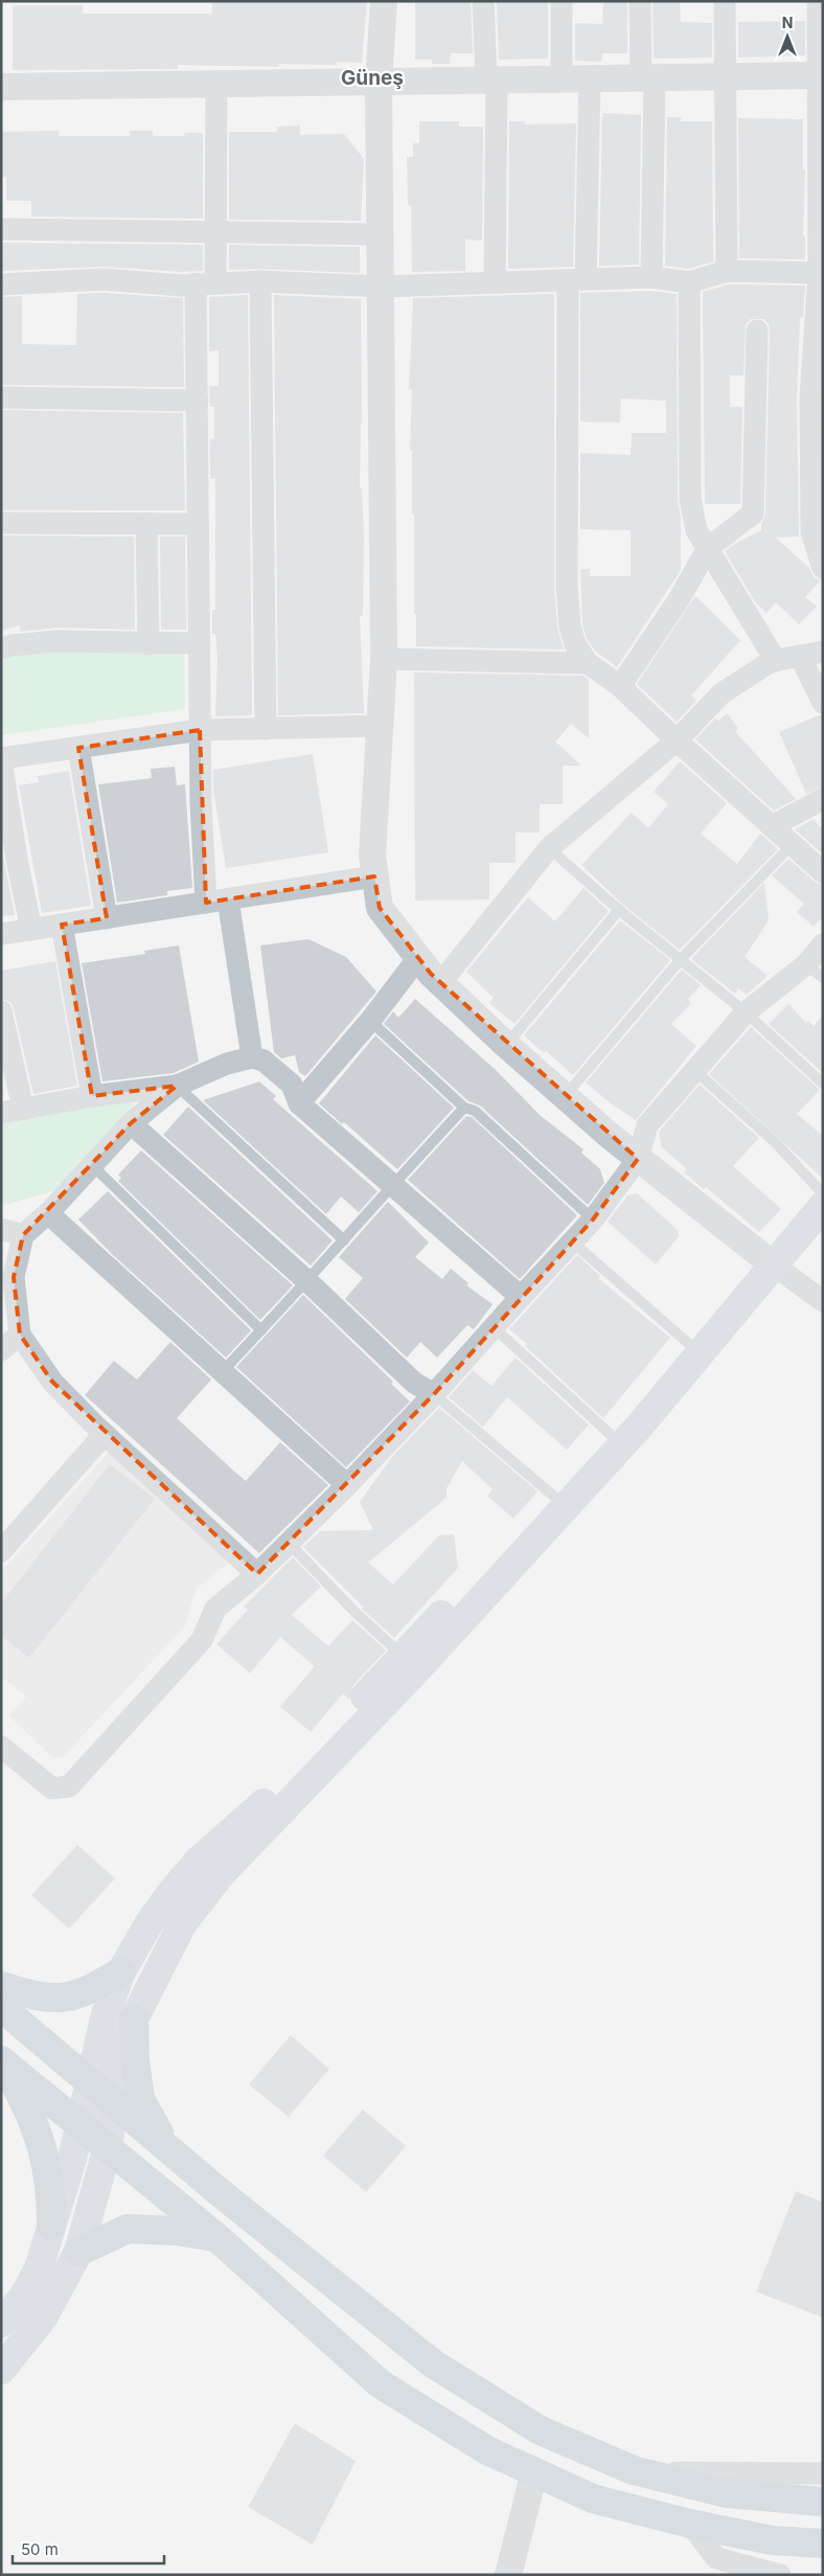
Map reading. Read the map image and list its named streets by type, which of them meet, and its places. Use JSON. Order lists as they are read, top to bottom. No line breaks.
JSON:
{"districts":["Güneş"],"scale_bar":"50 m","north":"top"}
